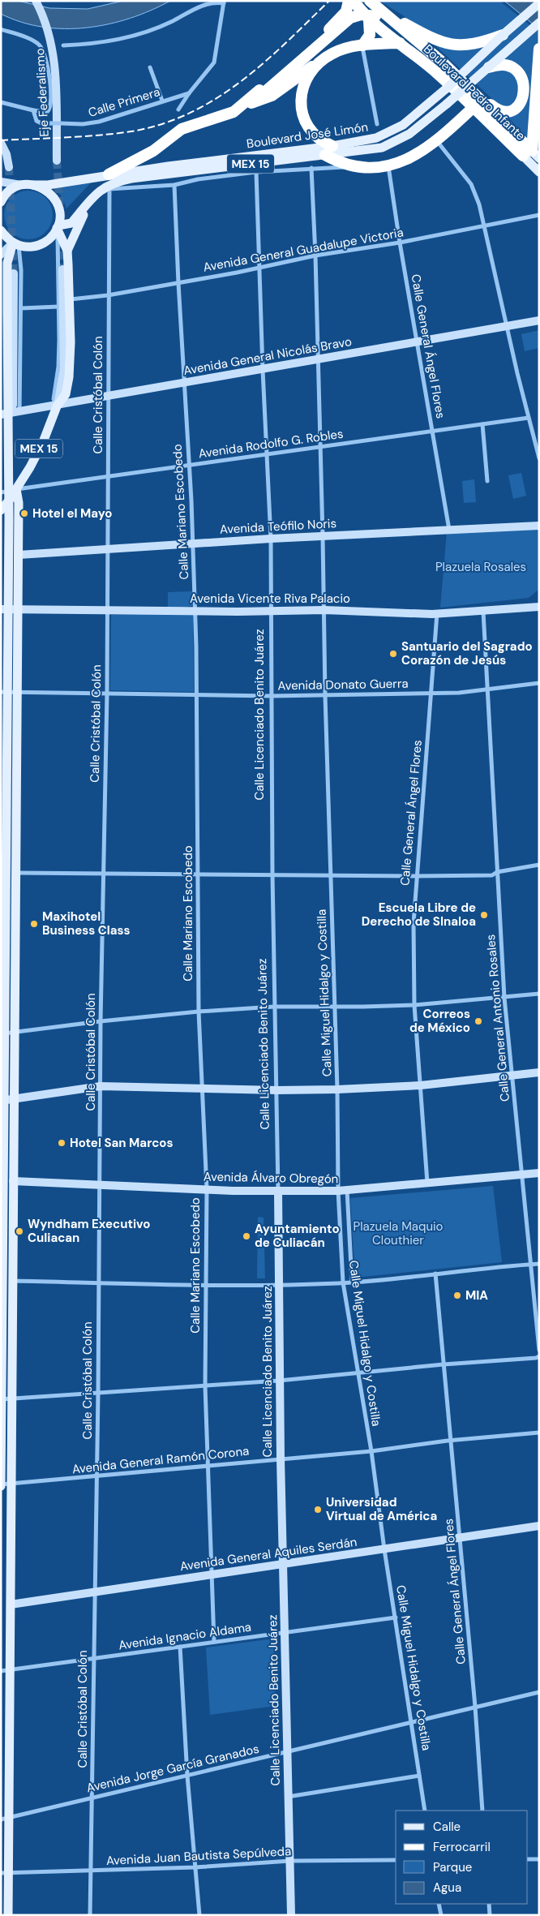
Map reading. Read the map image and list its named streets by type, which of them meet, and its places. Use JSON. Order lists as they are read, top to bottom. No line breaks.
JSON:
{"streets":{"highway":["Boulevard Pedro Infante"],"main road":["Eje Federalismo","Boulevard José Limón","MEX 15","Avenida General Nicolás Bravo","Avenida Teófilo Noris","Avenida Vicente Riva Palacio","Calle Licenciado Benito Juárez","Avenida Álvaro Obregón","Avenida General Aquiles Serdán"],"street":["Calle Primera","Avenida General Guadalupe Victoria","Calle General Ángel Flores","Calle Cristóbal Colón","Avenida Rodolfo G. Robles","Calle Mariano Escobedo","Avenida Donato Guerra","Calle Miguel Hidalgo y Costilla","Calle General Antonio Rosales","Avenida General Ramón Corona","Avenida Ignacio Aldama","Avenida Jorge García Granados","Avenida Juan Bautista Sepúlveda"]},"crossings":[["Boulevard José Limón","MEX 15"],["MEX 15","Avenida General Guadalupe Victoria"],["MEX 15","Avenida General Nicolás Bravo"],["MEX 15","Avenida Rodolfo G. Robles"],["Avenida General Guadalupe Victoria","Calle General Ángel Flores"],["Avenida General Guadalupe Victoria","Calle Cristóbal Colón"],["Avenida General Guadalupe Victoria","Calle Mariano Escobedo"],["Avenida General Guadalupe Victoria","Calle Licenciado Benito Juárez"],["Avenida General Guadalupe Victoria","Calle Miguel Hidalgo y Costilla"],["Calle General Ángel Flores","Avenida General Nicolás Bravo"],["Calle General Ángel Flores","Avenida Rodolfo G. Robles"],["Calle General Ángel Flores","Avenida Teófilo Noris"],["Calle General Ángel Flores","Avenida Vicente Riva Palacio"],["Calle General Ángel Flores","Avenida Donato Guerra"],["Calle General Ángel Flores","Avenida Álvaro Obregón"],["Calle General Ángel Flores","Avenida General Ramón Corona"],["Calle General Ángel Flores","Avenida General Aquiles Serdán"],["Calle General Ángel Flores","Avenida Jorge García Granados"],["Avenida General Nicolás Bravo","Calle Cristóbal Colón"],["Avenida General Nicolás Bravo","Calle Mariano Escobedo"],["Avenida General Nicolás Bravo","Calle Licenciado Benito Juárez"],["Avenida General Nicolás Bravo","Calle Miguel Hidalgo y Costilla"],["Calle Cristóbal Colón","Avenida Rodolfo G. Robles"],["Calle Cristóbal Colón","Avenida Teófilo Noris"],["Calle Cristóbal Colón","Avenida Vicente Riva Palacio"],["Calle Cristóbal Colón","Avenida Donato Guerra"],["Calle Cristóbal Colón","Avenida Álvaro Obregón"],["Calle Cristóbal Colón","Avenida General Ramón Corona"],["Calle Cristóbal Colón","Avenida General Aquiles Serdán"],["Calle Cristóbal Colón","Avenida Ignacio Aldama"],["Calle Cristóbal Colón","Avenida Jorge García Granados"],["Calle Cristóbal Colón","Avenida Juan Bautista Sepúlveda"],["Avenida Rodolfo G. Robles","Calle Mariano Escobedo"],["Avenida Rodolfo G. Robles","Calle Licenciado Benito Juárez"],["Avenida Rodolfo G. Robles","Calle Miguel Hidalgo y Costilla"],["Calle Mariano Escobedo","Avenida Teófilo Noris"],["Calle Mariano Escobedo","Avenida Vicente Riva Palacio"],["Calle Mariano Escobedo","Avenida Donato Guerra"],["Calle Mariano Escobedo","Avenida Álvaro Obregón"],["Calle Mariano Escobedo","Avenida General Ramón Corona"],["Calle Mariano Escobedo","Avenida General Aquiles Serdán"],["Calle Mariano Escobedo","Avenida Ignacio Aldama"],["Avenida Teófilo Noris","Calle Licenciado Benito Juárez"],["Avenida Teófilo Noris","Calle Miguel Hidalgo y Costilla"],["Avenida Vicente Riva Palacio","Calle Licenciado Benito Juárez"],["Avenida Vicente Riva Palacio","Calle Miguel Hidalgo y Costilla"],["Avenida Vicente Riva Palacio","Calle General Antonio Rosales"],["Avenida Donato Guerra","Calle Licenciado Benito Juárez"],["Avenida Donato Guerra","Calle Miguel Hidalgo y Costilla"],["Avenida Donato Guerra","Calle General Antonio Rosales"],["Calle Licenciado Benito Juárez","Avenida Álvaro Obregón"],["Calle Licenciado Benito Juárez","Avenida General Ramón Corona"],["Calle Licenciado Benito Juárez","Avenida General Aquiles Serdán"],["Calle Licenciado Benito Juárez","Avenida Ignacio Aldama"],["Calle Licenciado Benito Juárez","Avenida Jorge García Granados"],["Calle Licenciado Benito Juárez","Avenida Juan Bautista Sepúlveda"],["Calle Miguel Hidalgo y Costilla","Avenida Álvaro Obregón"],["Calle Miguel Hidalgo y Costilla","Avenida General Ramón Corona"],["Calle Miguel Hidalgo y Costilla","Avenida General Aquiles Serdán"],["Calle Miguel Hidalgo y Costilla","Avenida Ignacio Aldama"],["Calle Miguel Hidalgo y Costilla","Avenida Jorge García Granados"],["Calle General Antonio Rosales","Avenida Álvaro Obregón"]],"parks":["Plazuela Rosales","Plazuela Maquio Clouthier"],"places":["Hotel el Mayo","Santuario del Sagrado Corazón de Jesús","Escuela Libre de Derecho de SInaloa","Maxihotel Business Class","Correos de México","Hotel San Marcos","Wyndham Executivo Culiacan","Ayuntamiento de Culiacán","MIA","Universidad Virtual de América"],"legend":["Calle","Ferrocarril","Parque","Agua"]}
